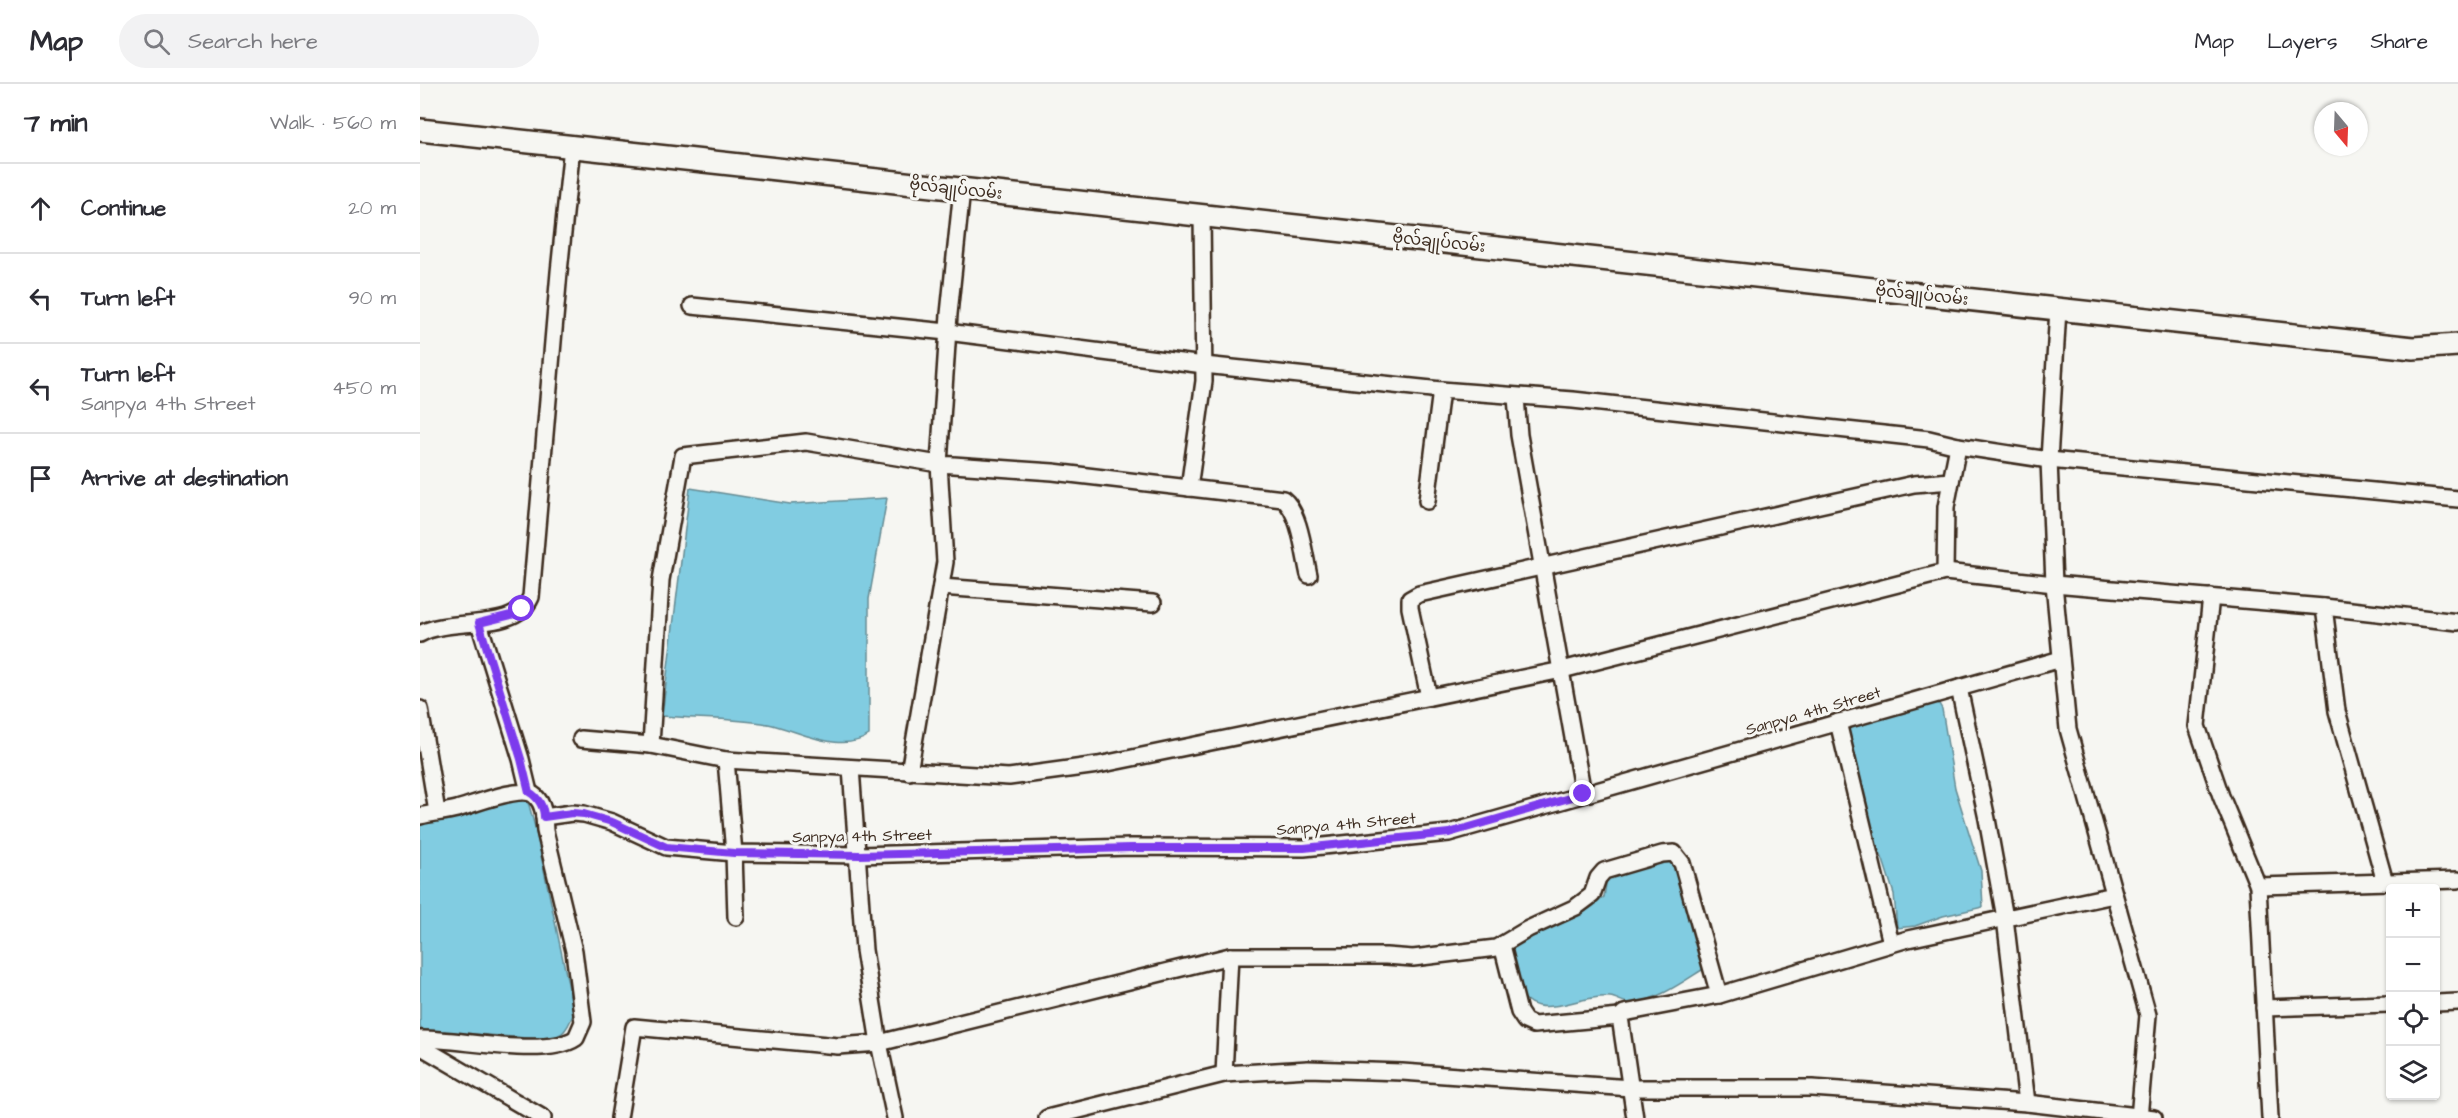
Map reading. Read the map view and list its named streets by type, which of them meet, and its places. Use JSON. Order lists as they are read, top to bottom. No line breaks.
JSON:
{"streets":{"street":["ဗိုလ်ချုပ်လမ်း","Sanpya 4th Street"]},"north":"bottom","page":{"header":"Map","search":"Search here","nav":["Map","Layers","Share"],"heading":["7 min","Walk · 560 m"],"list":[["Continue","20 m"],["Turn left","90 m"],["Turn left","Sanpya 4th Street","450 m"],"Arrive at destination"],"map_buttons":["+","−"]}}
